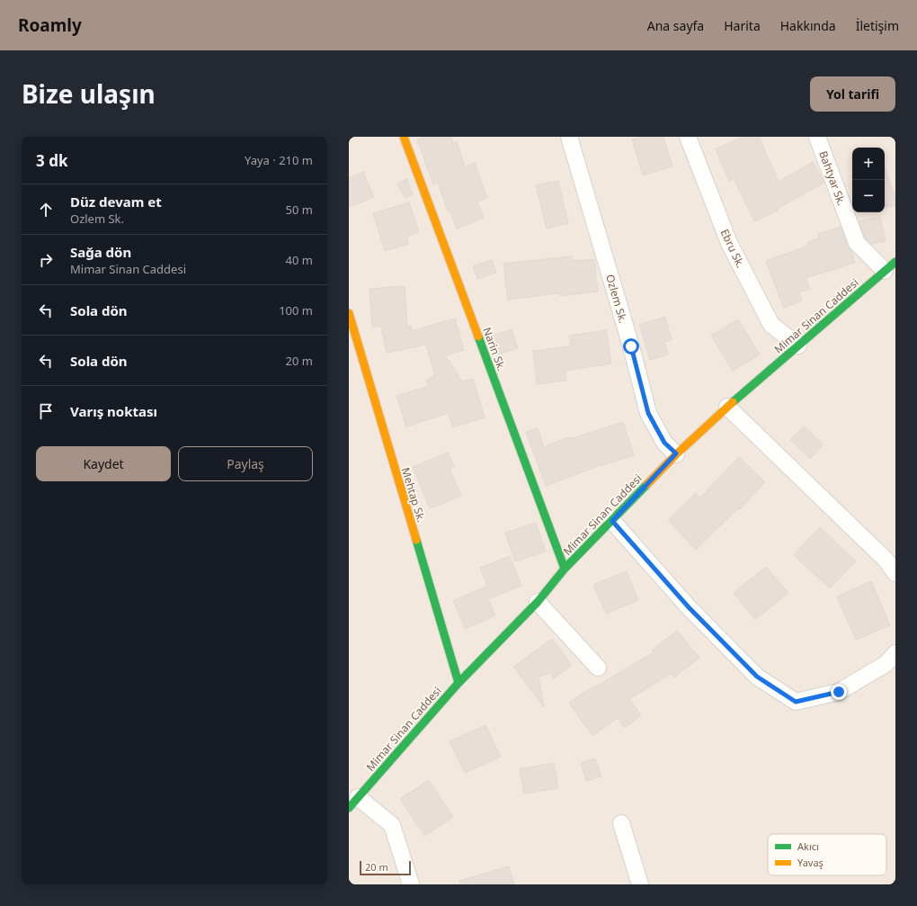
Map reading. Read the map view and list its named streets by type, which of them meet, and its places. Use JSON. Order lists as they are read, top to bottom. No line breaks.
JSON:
{"streets":{"street":["Bahtyar Sk.","Ebru Sk.","Ozlem Sk.","Mimar Sinan Caddesi","Narin Sk.","Mehtap Sk."]},"crossings":[["Bahtyar Sk.","Mimar Sinan Caddesi"],["Ebru Sk.","Mimar Sinan Caddesi"],["Ozlem Sk.","Mimar Sinan Caddesi"],["Mimar Sinan Caddesi","Narin Sk."],["Mimar Sinan Caddesi","Mehtap Sk."]],"legend":["Akıcı","Yavaş"],"scale_bar":"20 m","page":{"header":"Roamly","nav":["Ana sayfa","Harita","Hakkında","İletişim"],"title":"Bize ulaşın","buttons":["Yol tarifi",["Kaydet","Paylaş"]],"heading":["3 dk","Yaya · 210 m"],"map_buttons":["+","−"],"list":[["Düz devam et","Ozlem Sk.","50 m"],["Sağa dön","Mimar Sinan Caddesi","40 m"],["Sola dön","100 m"],["Sola dön","20 m"],"Varış noktası"],"scale":"20 m"}}
